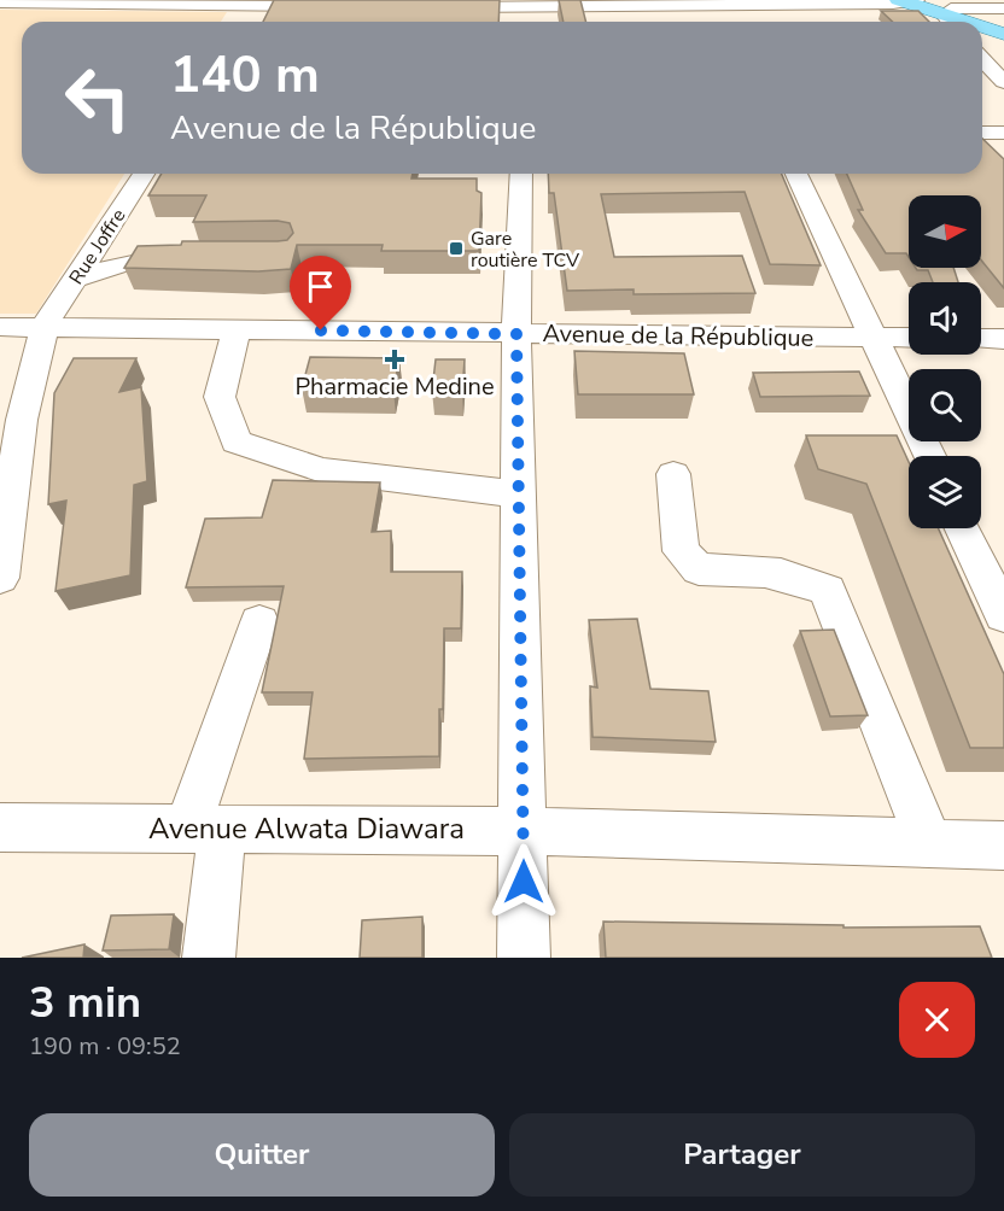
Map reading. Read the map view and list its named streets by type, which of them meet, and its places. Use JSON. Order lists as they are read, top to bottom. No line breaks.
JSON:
{"streets":{"street":["Rue Joffre","Avenue de la République","Avenue Alwata Diawara"]},"crossings":[["Rue Joffre","Avenue de la République"]],"places":{"transit":["Gare routière TCV"],"health":["Pharmacie Medine"]},"north":"right","page":{"turn":["140 m","Avenue de la République"],"heading":["3 min","190 m · 09:52"],"buttons":["Quitter","Partager"]}}
